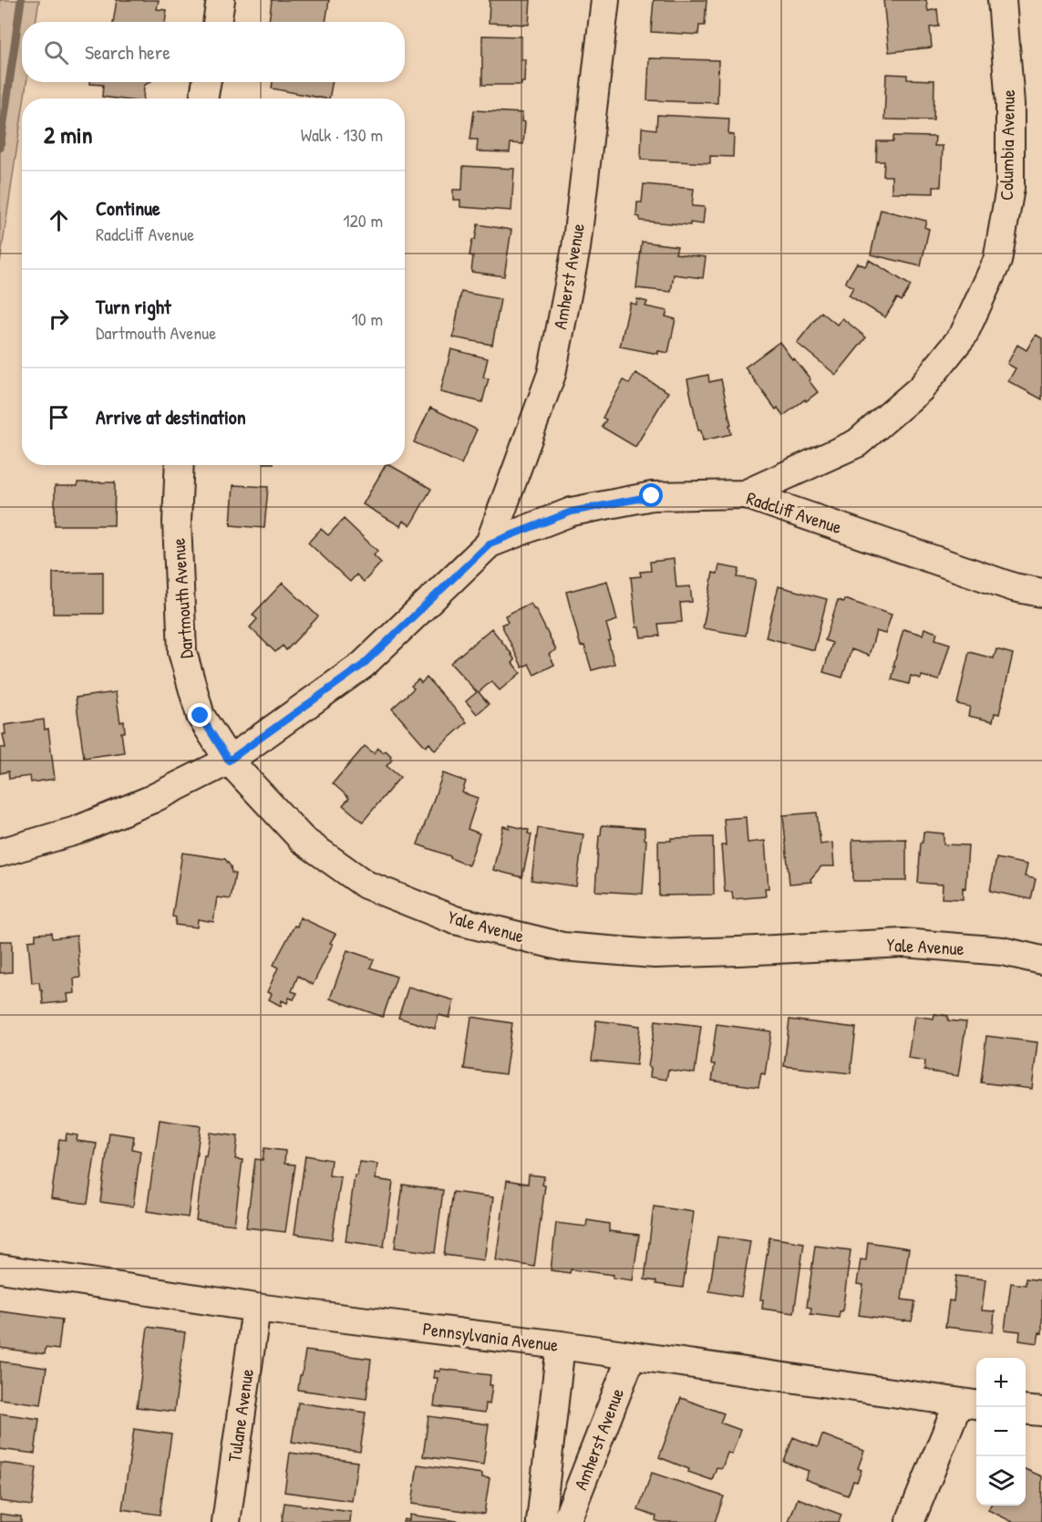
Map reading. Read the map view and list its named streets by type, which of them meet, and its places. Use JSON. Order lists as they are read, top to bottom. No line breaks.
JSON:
{"streets":{"street":["Columbia Avenue","Amherst Avenue","Radcliff Avenue","Dartmouth Avenue","Yale Avenue","Pennsylvania Avenue","Tulane Avenue"]},"crossings":[["Columbia Avenue","Radcliff Avenue"],["Amherst Avenue","Radcliff Avenue"],["Amherst Avenue","Pennsylvania Avenue"],["Radcliff Avenue","Dartmouth Avenue"],["Radcliff Avenue","Yale Avenue"],["Dartmouth Avenue","Yale Avenue"],["Pennsylvania Avenue","Tulane Avenue"]],"page":{"search":"Search here","heading":["2 min","Walk · 130 m"],"list":[["Continue","Radcliff Avenue","120 m"],["Turn right","Dartmouth Avenue","10 m"],"Arrive at destination"],"map_buttons":["+","−"]}}
